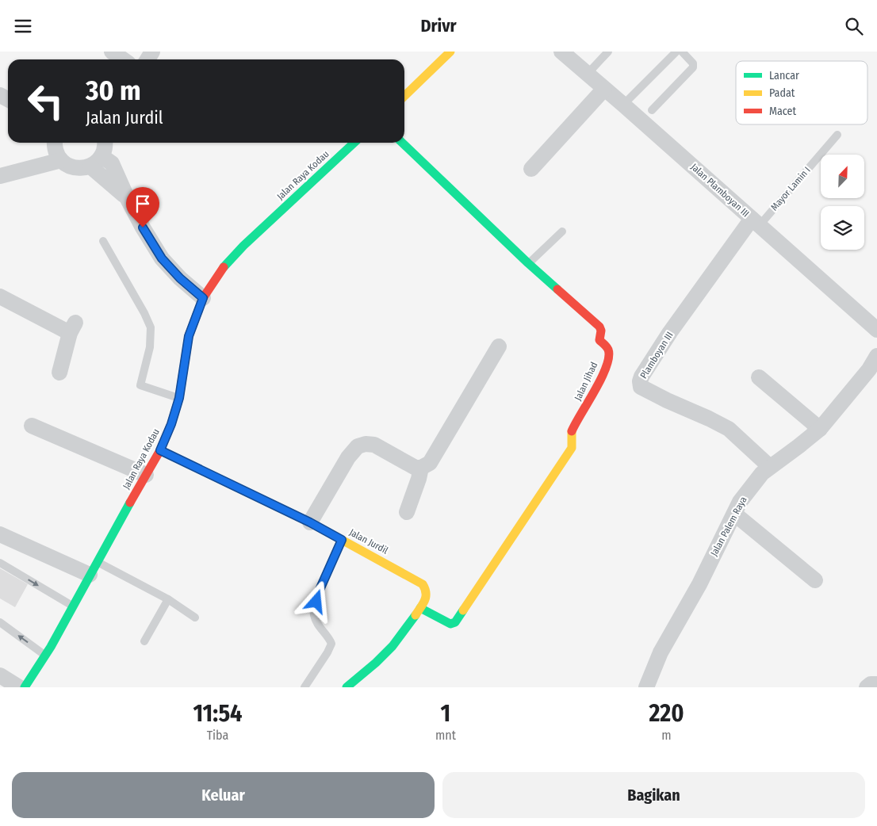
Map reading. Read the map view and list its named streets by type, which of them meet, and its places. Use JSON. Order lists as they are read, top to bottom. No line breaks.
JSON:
{"streets":{"street":["Jalan Raya Kodau","Jalan Plamboyan III","Plamboyan III","Jalan Jihad","Jalan Palem Raya","Jalan Jurdil"],"lane":["Mayor Lamin I"]},"crossings":[["Jalan Raya Kodau","Jalan Jurdil"],["Mayor Lamin I","Jalan Plamboyan III"],["Mayor Lamin I","Plamboyan III"],["Jalan Plamboyan III","Plamboyan III"],["Plamboyan III","Jalan Palem Raya"],["Jalan Jihad","Jalan Jurdil"]],"legend":["Lancar","Padat","Macet"],"north":"top right","page":{"header":"Drivr","turn":["30 m","Jalan Jurdil"],"eta":["11:54","Tiba","1","mnt","220","m"],"buttons":["Keluar","Bagikan"]}}
